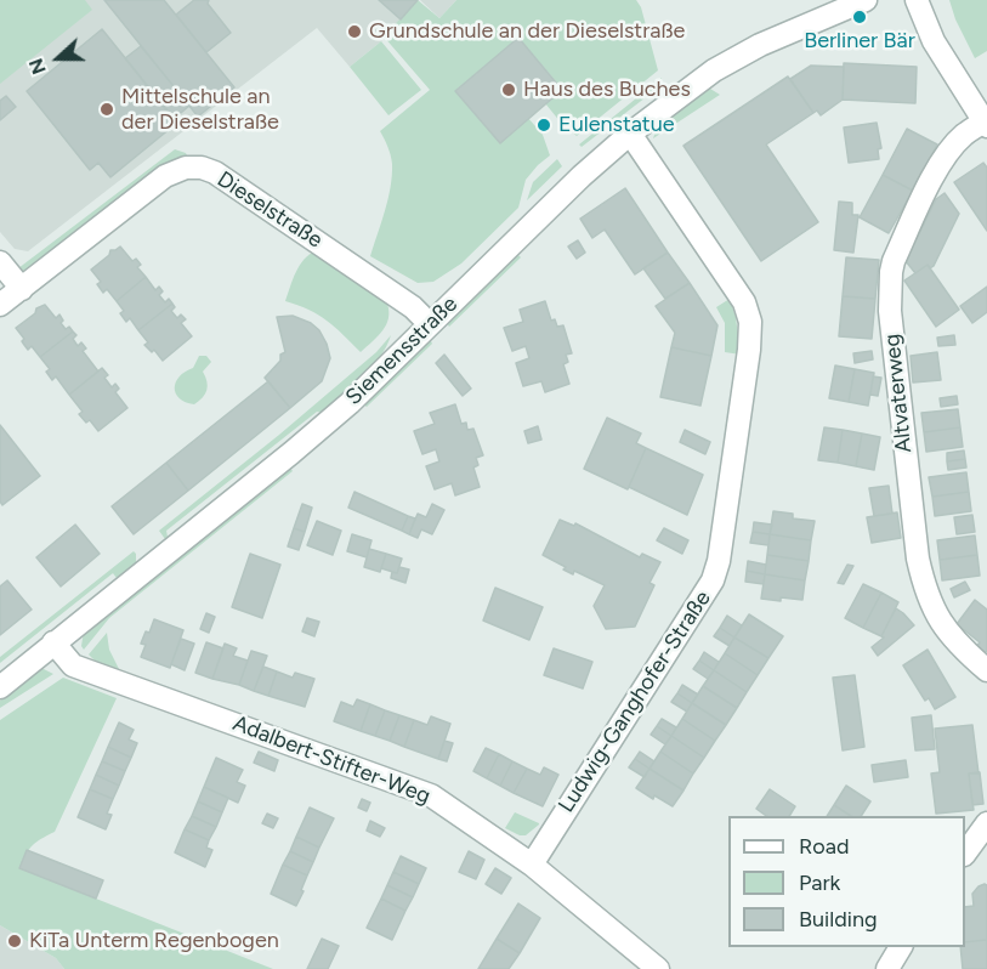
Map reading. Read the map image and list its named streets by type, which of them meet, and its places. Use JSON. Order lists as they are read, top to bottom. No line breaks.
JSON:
{"streets":{"street":["Dieselstraße","Siemensstraße","Altvaterweg","Ludwig-Ganghofer-Straße","Adalbert-Stifter-Weg"]},"crossings":[["Dieselstraße","Siemensstraße"],["Siemensstraße","Ludwig-Ganghofer-Straße"],["Siemensstraße","Adalbert-Stifter-Weg"],["Ludwig-Ganghofer-Straße","Adalbert-Stifter-Weg"]],"places":["Berliner Bär","Grundschule an der Dieselstraße","Haus des Buches","Mittelschule an der Dieselstraße","Eulenstatue","KiTa Unterm Regenbogen"],"legend":["Road","Park","Building"],"north":"left"}
